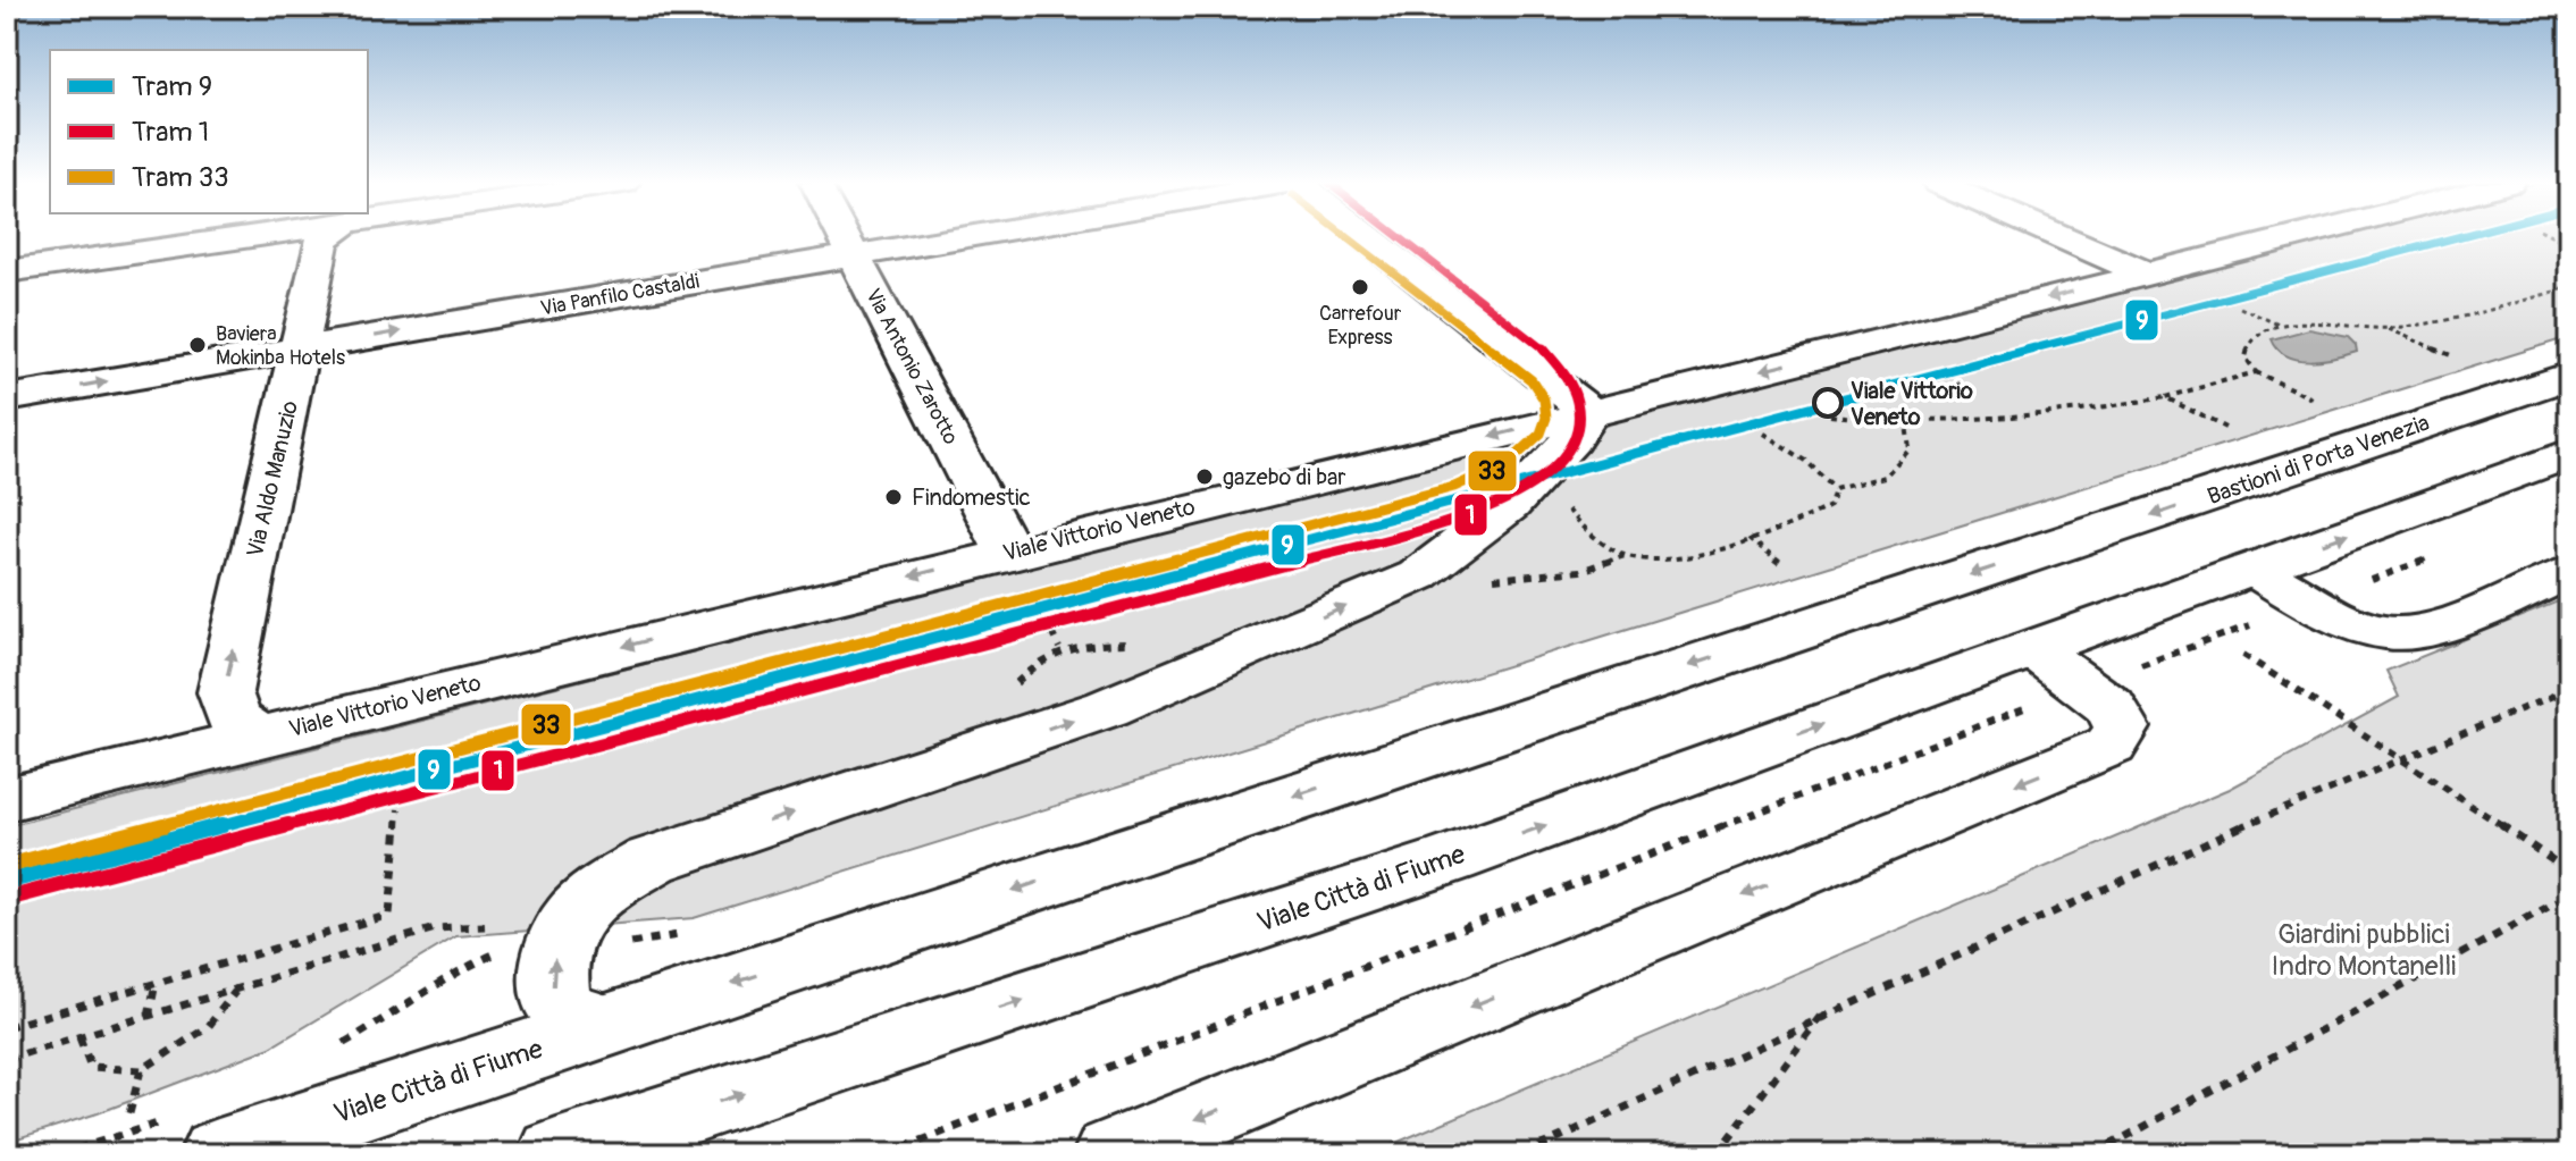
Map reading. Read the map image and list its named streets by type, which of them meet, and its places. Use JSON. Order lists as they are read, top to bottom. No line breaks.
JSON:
{"streets":{"street":["Via Panfilo Castaldi","Via Antonio Zarotto","Bastioni di Porta Venezia","Via Aldo Manuzio","Viale Vittorio Veneto","Viale Città di Fiume"]},"crossings":[["Via Panfilo Castaldi","Via Antonio Zarotto"],["Via Panfilo Castaldi","Via Aldo Manuzio"],["Via Antonio Zarotto","Viale Vittorio Veneto"],["Bastioni di Porta Venezia","Viale Città di Fiume"],["Via Aldo Manuzio","Viale Vittorio Veneto"]],"one_way":["Via Panfilo Castaldi","Via Aldo Manuzio","Viale Vittorio Veneto"],"parks":["Giardini pubblici Indro Montanelli"],"places":["Carrefour Express","Baviera Mokinba Hotels","Viale Vittorio Veneto","gazebo di bar","Findomestic"],"lines":["tram line 9","tram line 1","tram line 33"],"legend":["Tram 9","Tram 1","Tram 33"]}
